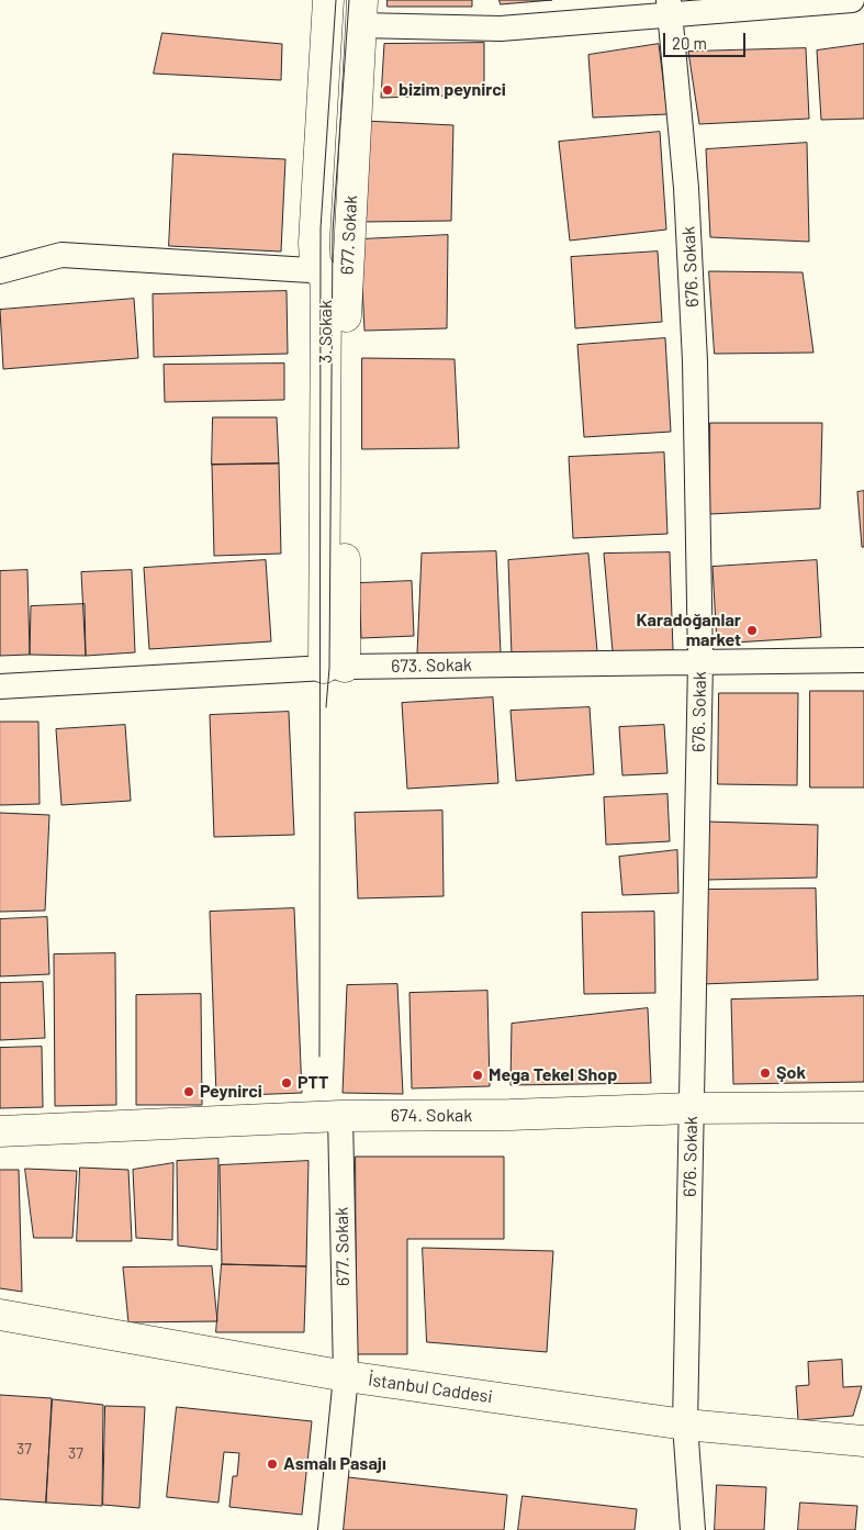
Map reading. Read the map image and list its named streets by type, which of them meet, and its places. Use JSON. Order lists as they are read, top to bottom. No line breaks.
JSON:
{"streets":{"main road":["677. Sokak","3. Sokak","674. Sokak","İstanbul Caddesi"],"street":["676. Sokak","673. Sokak"]},"crossings":[["677. Sokak","3. Sokak"],["677. Sokak","674. Sokak"],["677. Sokak","İstanbul Caddesi"],["676. Sokak","673. Sokak"],["676. Sokak","674. Sokak"],["676. Sokak","İstanbul Caddesi"],["3. Sokak","673. Sokak"]],"places":["bizim peynirci","Karadoğanlar market","Şok","Mega Tekel Shop","PTT","Peynirci","Asmalı Pasajı"],"house_numbers":["37","37"],"scale_bar":"20 m"}
